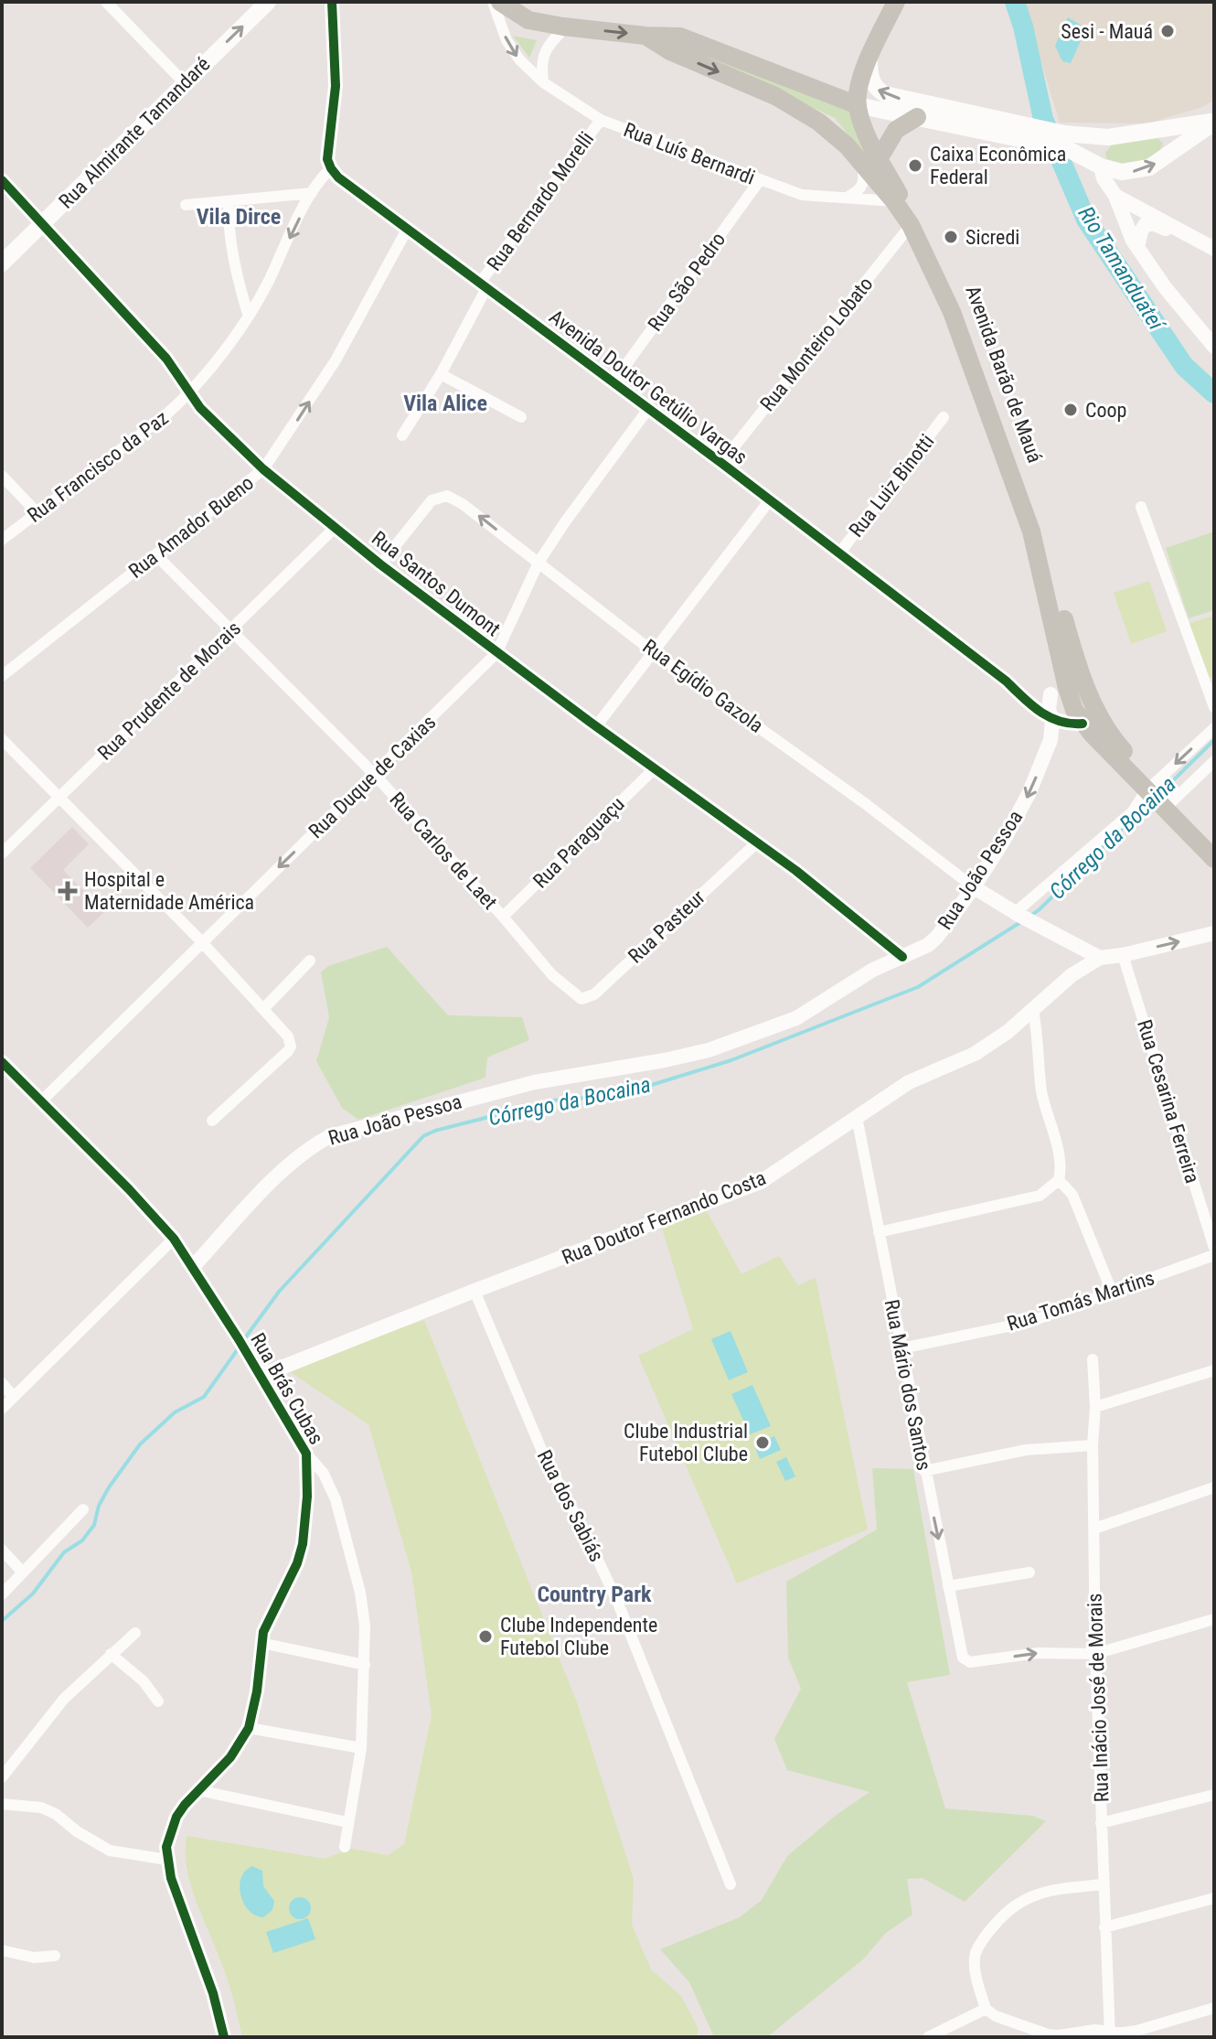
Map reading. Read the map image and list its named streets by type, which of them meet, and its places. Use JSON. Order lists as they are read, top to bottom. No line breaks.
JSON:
{"streets":{"main road":["Rua Almirante Tamandaré","Avenida Barão de Mauá"],"street":["Rua Luís Bernardi","Rua Bernardo Morelli","Rua São Pedro","Rua Monteiro Lobato","Avenida Doutor Getúlio Vargas","Rua Francisco da Paz","Rua Luiz Binotti","Rua Amador Bueno","Rua Santos Dumont","Rua Egídio Gazola","Rua Prudente de Morais","Rua Duque de Caxias","Rua Paraguaçu","Rua Carlos de Laet","Rua João Pessoa","Rua Pasteur","Rua Cesarina Ferreira","Rua Doutor Fernando Costa","Rua Tomás Martins","Rua Mário dos Santos","Rua Brás Cubas","Rua dos Sabiás","Rua Inácio José de Morais"]},"crossings":[["Rua Almirante Tamandaré","Rua Santos Dumont"],["Rua Luís Bernardi","Rua Bernardo Morelli"],["Rua Luís Bernardi","Rua São Pedro"],["Rua Luís Bernardi","Avenida Barão de Mauá"],["Rua Bernardo Morelli","Avenida Doutor Getúlio Vargas"],["Rua São Pedro","Avenida Doutor Getúlio Vargas"],["Rua Monteiro Lobato","Avenida Barão de Mauá"],["Rua Monteiro Lobato","Avenida Doutor Getúlio Vargas"],["Avenida Barão de Mauá","Avenida Doutor Getúlio Vargas"],["Avenida Barão de Mauá","Rua João Pessoa"],["Avenida Doutor Getúlio Vargas","Rua Francisco da Paz"],["Avenida Doutor Getúlio Vargas","Rua Luiz Binotti"],["Avenida Doutor Getúlio Vargas","Rua Amador Bueno"],["Avenida Doutor Getúlio Vargas","Rua Duque de Caxias"],["Avenida Doutor Getúlio Vargas","Rua João Pessoa"],["Rua Francisco da Paz","Rua Santos Dumont"],["Rua Amador Bueno","Rua Santos Dumont"],["Rua Amador Bueno","Rua Carlos de Laet"],["Rua Santos Dumont","Rua Egídio Gazola"],["Rua Santos Dumont","Rua Prudente de Morais"],["Rua Santos Dumont","Rua Duque de Caxias"],["Rua Santos Dumont","Rua Paraguaçu"],["Rua Santos Dumont","Rua João Pessoa"],["Rua Santos Dumont","Rua Pasteur"],["Rua Egídio Gazola","Rua Duque de Caxias"],["Rua Egídio Gazola","Rua João Pessoa"],["Rua Prudente de Morais","Rua Carlos de Laet"],["Rua Duque de Caxias","Rua Carlos de Laet"],["Rua Duque de Caxias","Rua Brás Cubas"],["Rua Paraguaçu","Rua Carlos de Laet"],["Rua Carlos de Laet","Rua Pasteur"],["Rua João Pessoa","Rua Brás Cubas"],["Rua Cesarina Ferreira","Rua Doutor Fernando Costa"],["Rua Doutor Fernando Costa","Rua Mário dos Santos"],["Rua Doutor Fernando Costa","Rua Brás Cubas"],["Rua Doutor Fernando Costa","Rua dos Sabiás"],["Rua Tomás Martins","Rua Mário dos Santos"],["Rua Mário dos Santos","Rua Inácio José de Morais"]],"one_way":["Rua Amador Bueno"],"districts":["Vila Dirce","Vila Alice","Country Park"],"water":["Rio Tamanduateí","Córrego da Bocaina"],"places":{"other":["Sesi - Mauá","Caixa Econômica Federal","Sicredi","Coop","Clube Industrial Futebol Clube","Clube Independente Futebol Clube"],"health":["Hospital e Maternidade América"]}}
